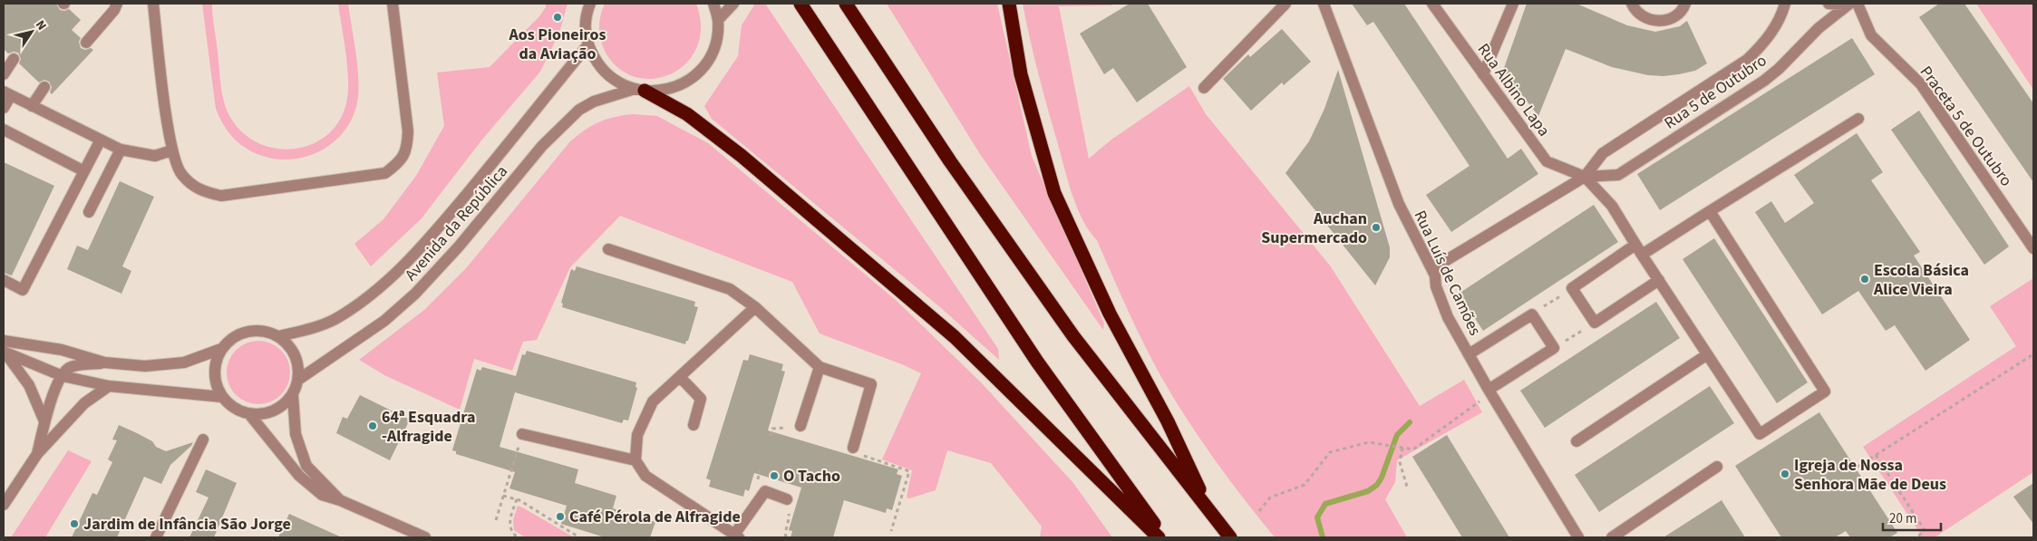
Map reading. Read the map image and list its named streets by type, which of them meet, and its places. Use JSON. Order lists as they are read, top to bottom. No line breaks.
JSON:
{"streets":{"street":["Rua Albino Lapa","Rua 5 de Outubro","Praceta 5 de Outubro","Avenida da República","Rua Luís de Camões"]},"crossings":[["Rua Albino Lapa","Rua 5 de Outubro"],["Rua 5 de Outubro","Praceta 5 de Outubro"],["Rua 5 de Outubro","Rua Luís de Camões"]],"places":["Aos Pioneiros da Aviação","Auchan Supermercado","Escola Básica Alice Vieira","64ª Esquadra -Alfragide","Igreja de Nossa Senhora Mãe de Deus","O Tacho","Café Pérola de Alfragide","Jardim de Infância São Jorge"],"scale_bar":"20 m","north":"top right"}
